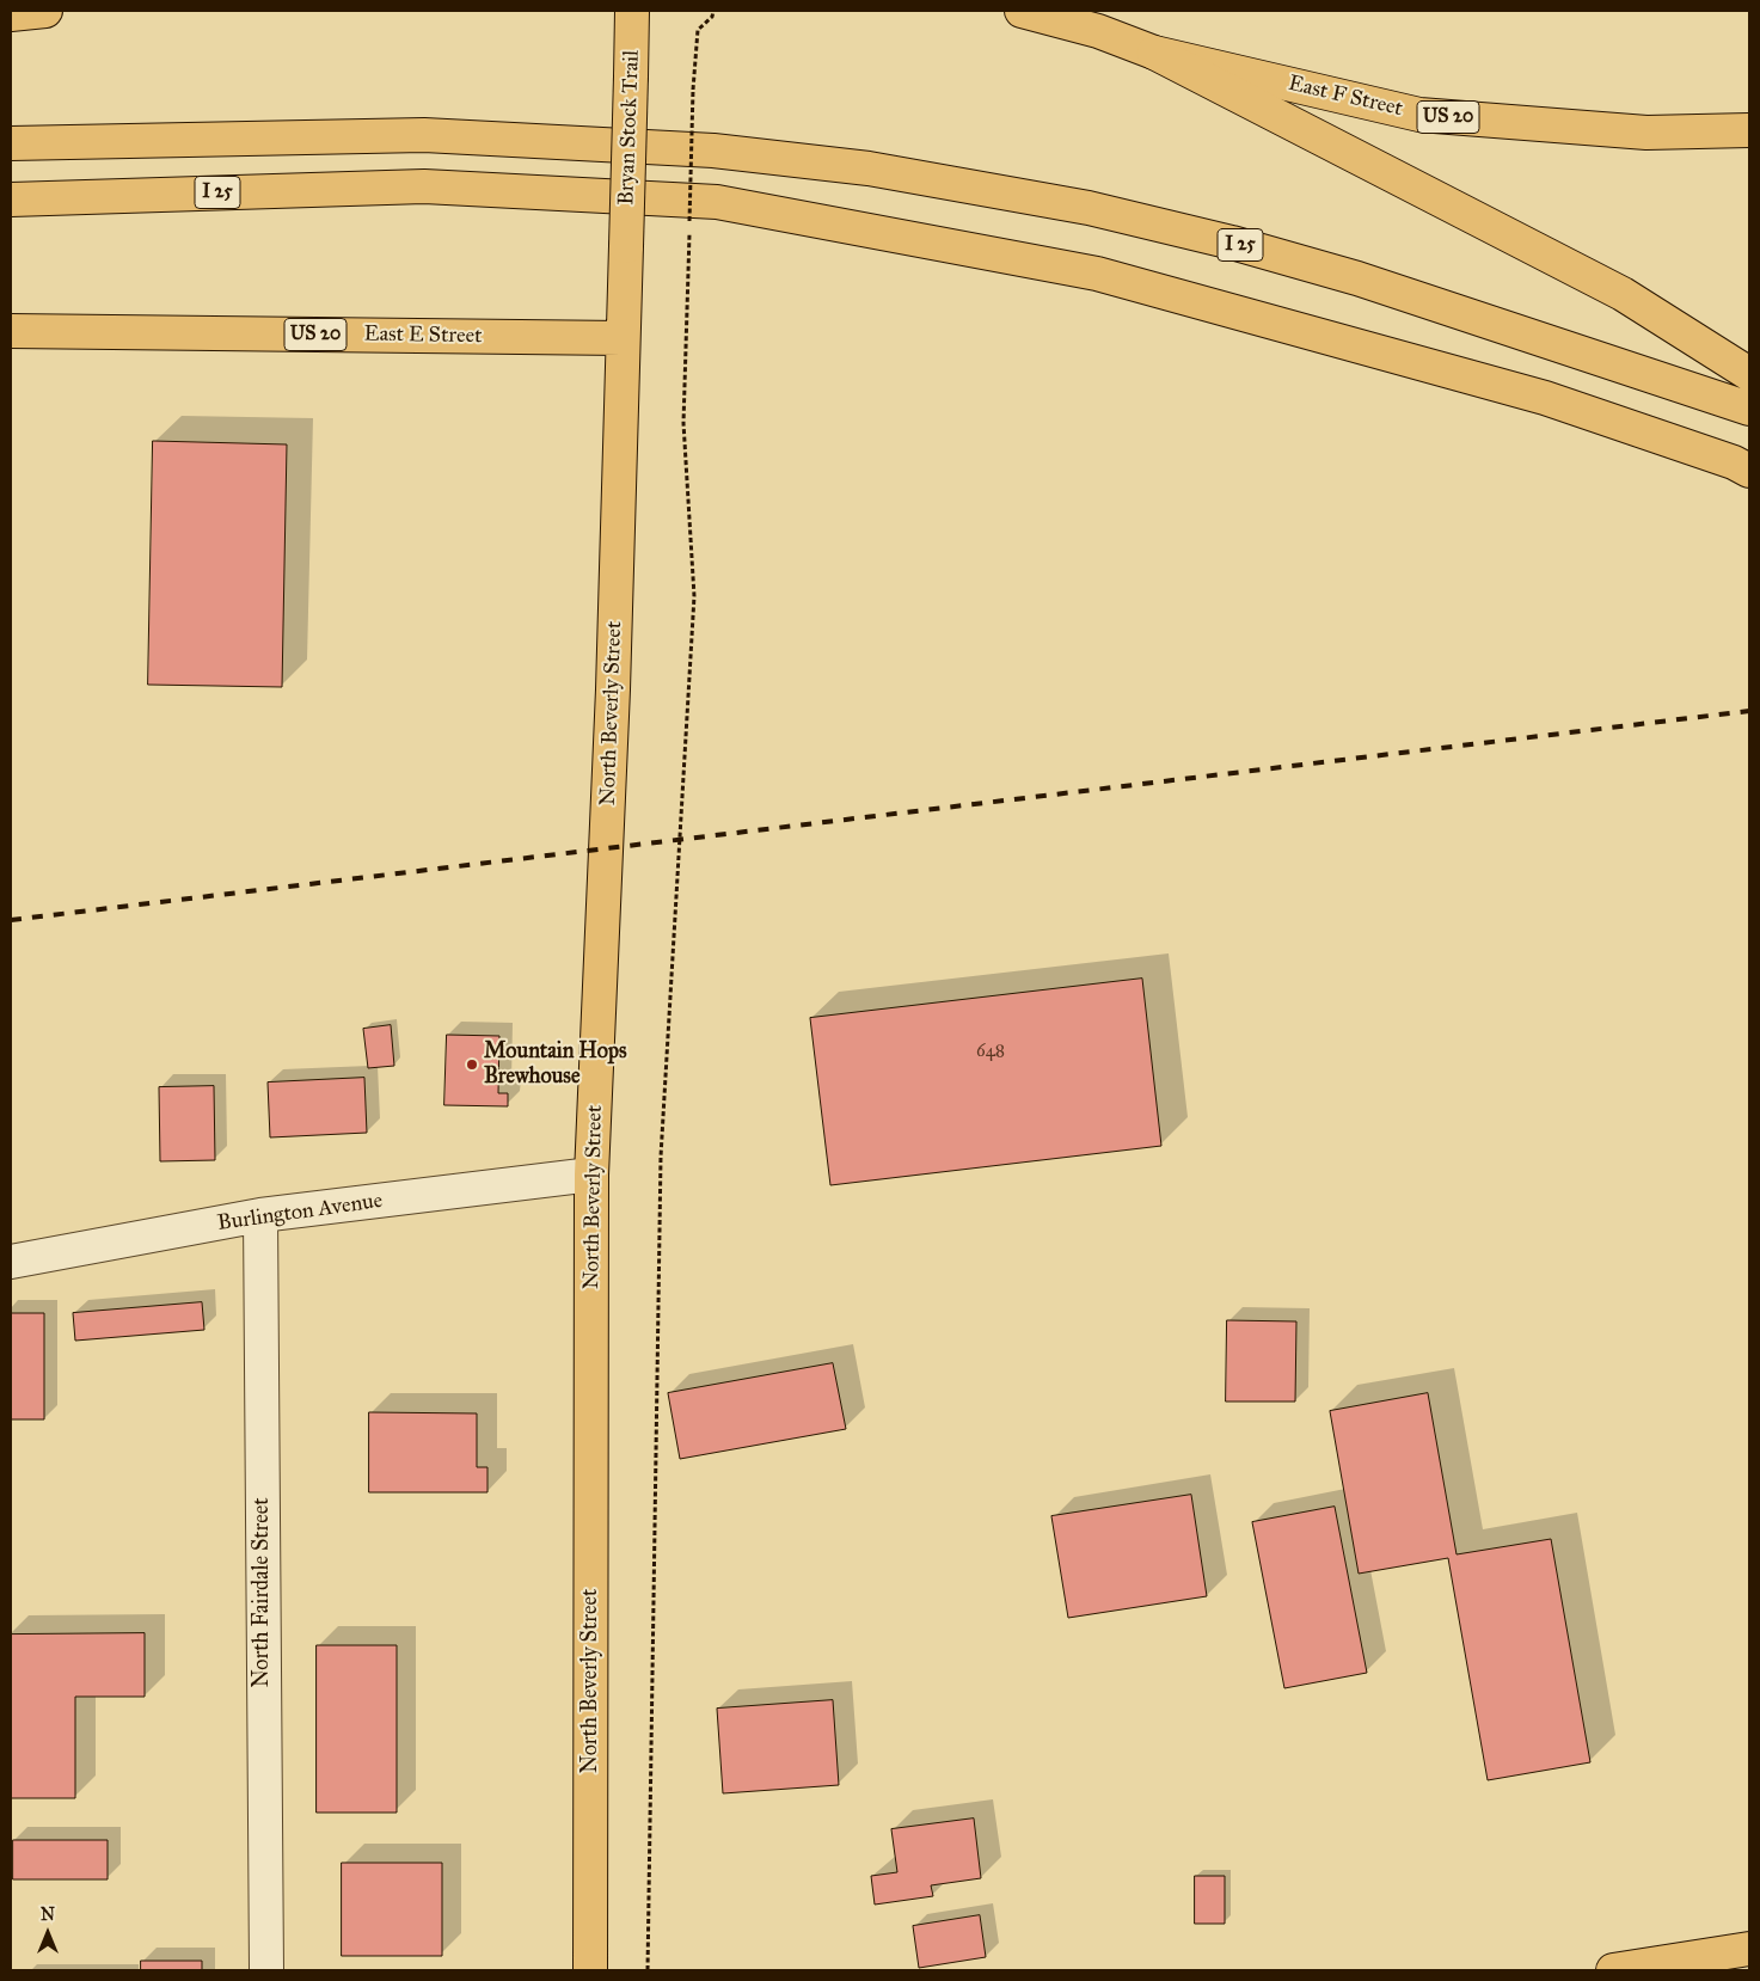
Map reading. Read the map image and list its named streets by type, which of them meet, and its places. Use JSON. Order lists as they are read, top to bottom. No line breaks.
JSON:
{"streets":{"main road":["East F Street","US 20","Bryan Stock Trail","I 25","East E Street","North Beverly Street"],"street":["Burlington Avenue","North Fairdale Street"]},"crossings":[["Bryan Stock Trail","North Beverly Street"],["East E Street","North Beverly Street"],["North Beverly Street","Burlington Avenue"],["Burlington Avenue","North Fairdale Street"]],"places":["Mountain Hops Brewhouse"],"house_numbers":["648"],"north":"top"}
